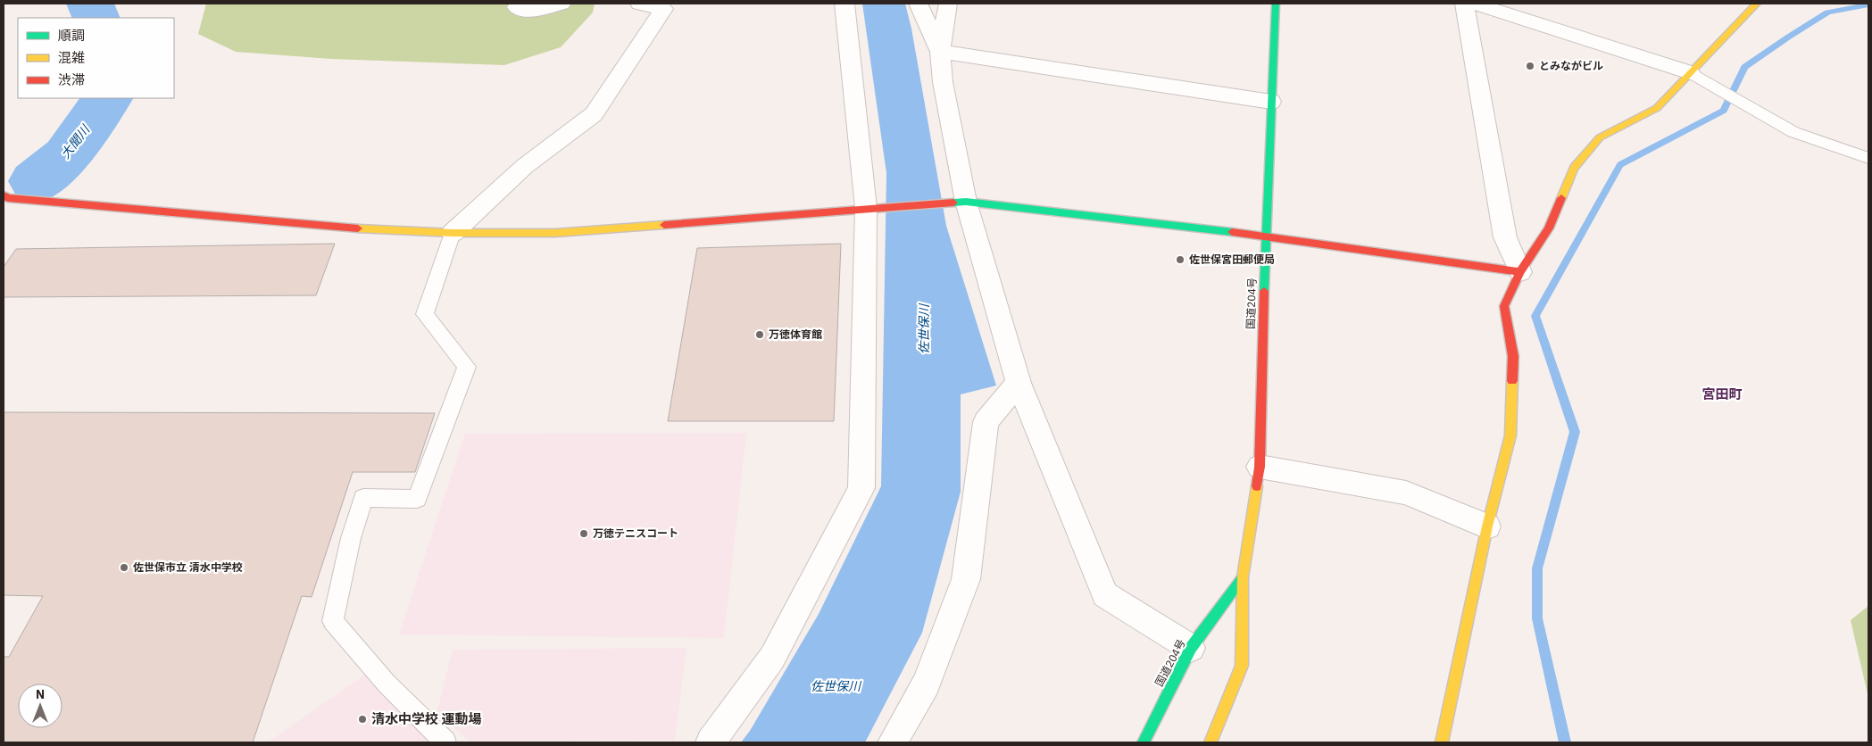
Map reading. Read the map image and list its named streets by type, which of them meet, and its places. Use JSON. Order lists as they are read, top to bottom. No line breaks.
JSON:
{"streets":{"main road":["国道204号"]},"districts":["宮田町"],"water":["大聞川","佐世保川"],"places":["とみながビル","佐世保宮田郵便局","万徳体育館","万徳テニスコート","佐世保市立 清水中学校","清水中学校 運動場"],"legend":["順調","混雑","渋滞"],"north":"top"}
